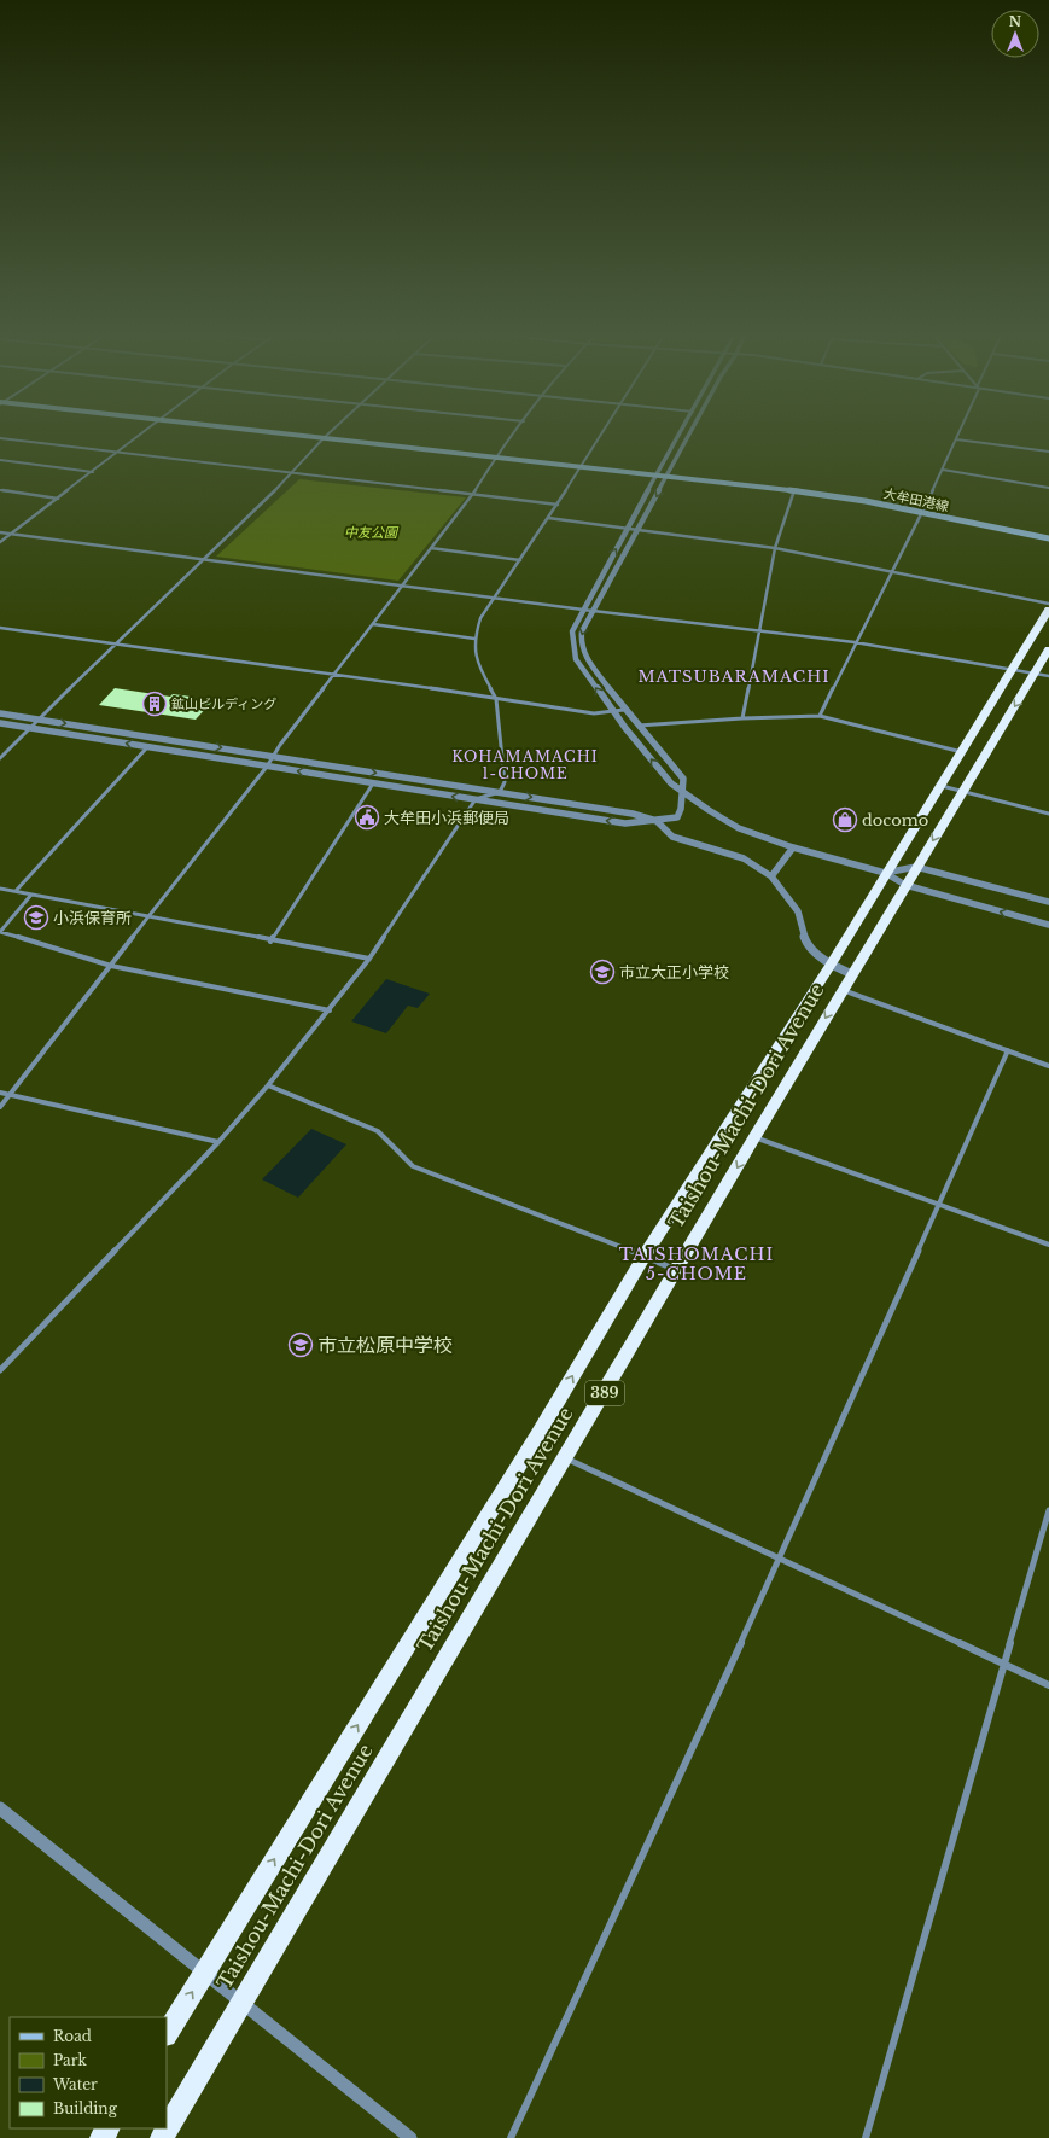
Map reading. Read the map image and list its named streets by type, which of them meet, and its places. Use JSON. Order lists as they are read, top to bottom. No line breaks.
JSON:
{"streets":{"highway":["Taishou-Machi-Dori Avenue","389"],"main road":["大牟田港線"]},"districts":["MATSUBARAMACHI","KOHAMAMACHI 1-CHOME","TAISHOMACHI 5-CHOME"],"parks":["中友公園"],"places":{"building":["鉱山ビルディング"],"public building":["大牟田小浜郵便局"],"shop":["docomo"],"school or university":["小浜保育所","市立大正小学校","市立松原中学校"]},"legend":["Road","Park","Water","Building"],"north":"top"}
